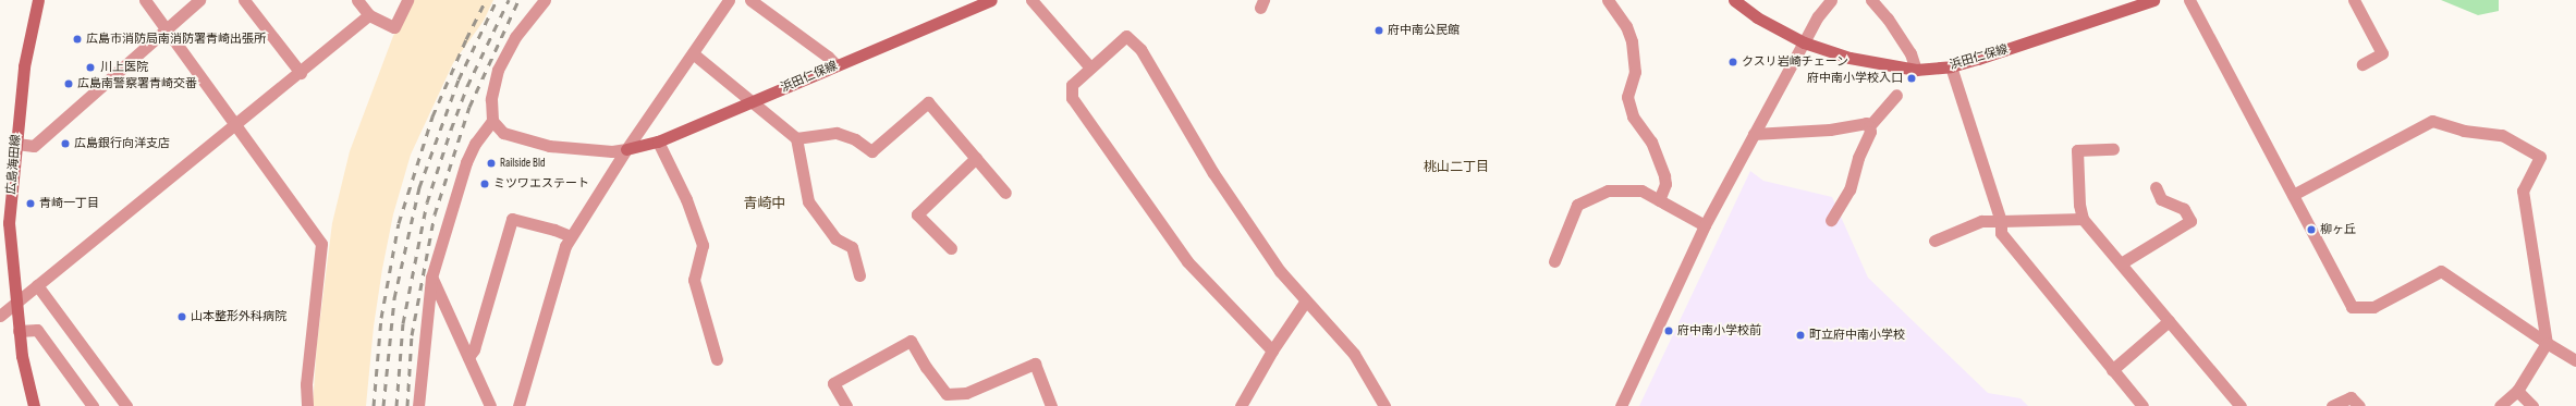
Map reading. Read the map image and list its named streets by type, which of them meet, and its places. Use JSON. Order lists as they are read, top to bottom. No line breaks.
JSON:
{"streets":{"main road":["浜田仁保線","広島海田線"]},"districts":["桃山二丁目","青崎中"],"places":["府中南公民館","広島市消防局南消防署青崎出張所","クスリ岩崎チェーン","川上医院","府中南小学校入口","広島南警察署青崎交番","広島銀行向洋支店","Railside Bld","ミツワエステート","青崎一丁目","柳ヶ丘","山本整形外科病院","府中南小学校前","町立府中南小学校"]}
